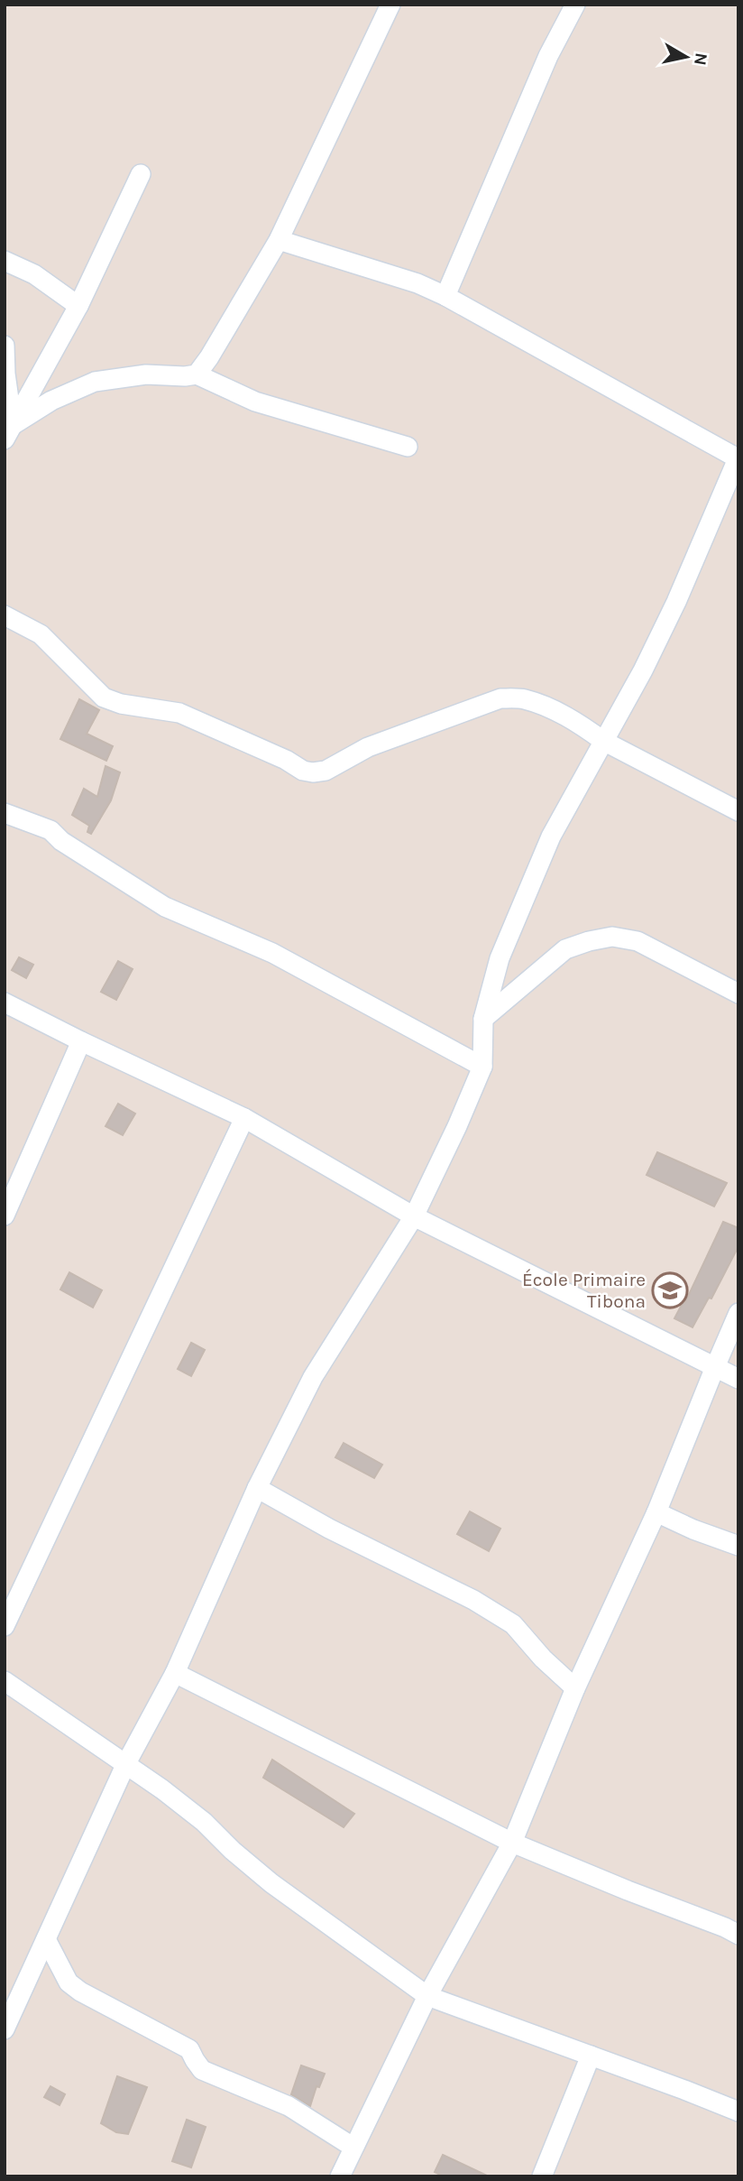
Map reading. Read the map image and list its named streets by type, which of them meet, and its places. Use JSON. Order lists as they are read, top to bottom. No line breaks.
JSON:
{"places":{"school or university":["École Primaire Tibona"]},"north":"right"}
